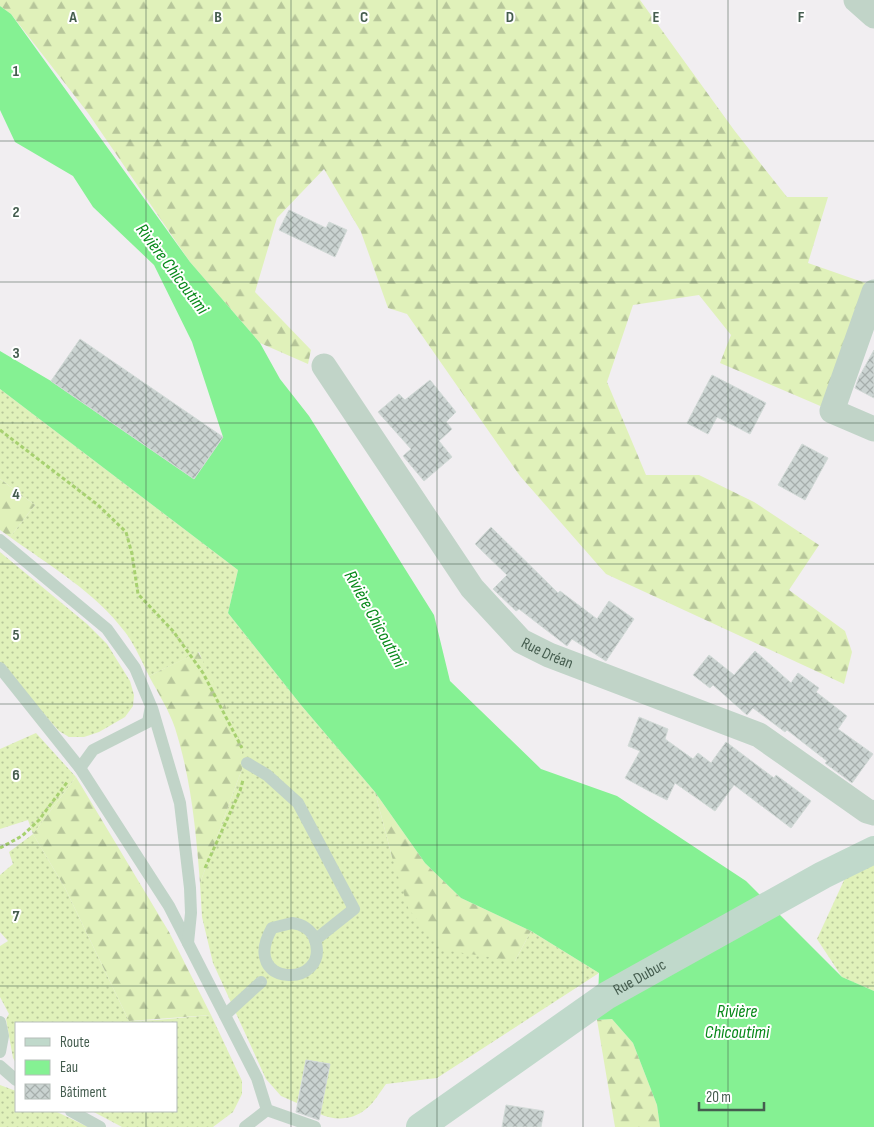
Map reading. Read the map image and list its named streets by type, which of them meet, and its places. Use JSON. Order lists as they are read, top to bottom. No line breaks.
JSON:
{"streets":{"street":["Rue Dréan","Rue Dubuc"]},"water":["Rivière Chicoutimi"],"legend":["Route","Eau","Bâtiment"],"scale_bar":"20 m","grid":{"columns":["A","B","C","D","E","F"],"rows":["1","2","3","4","5","6","7"]}}
